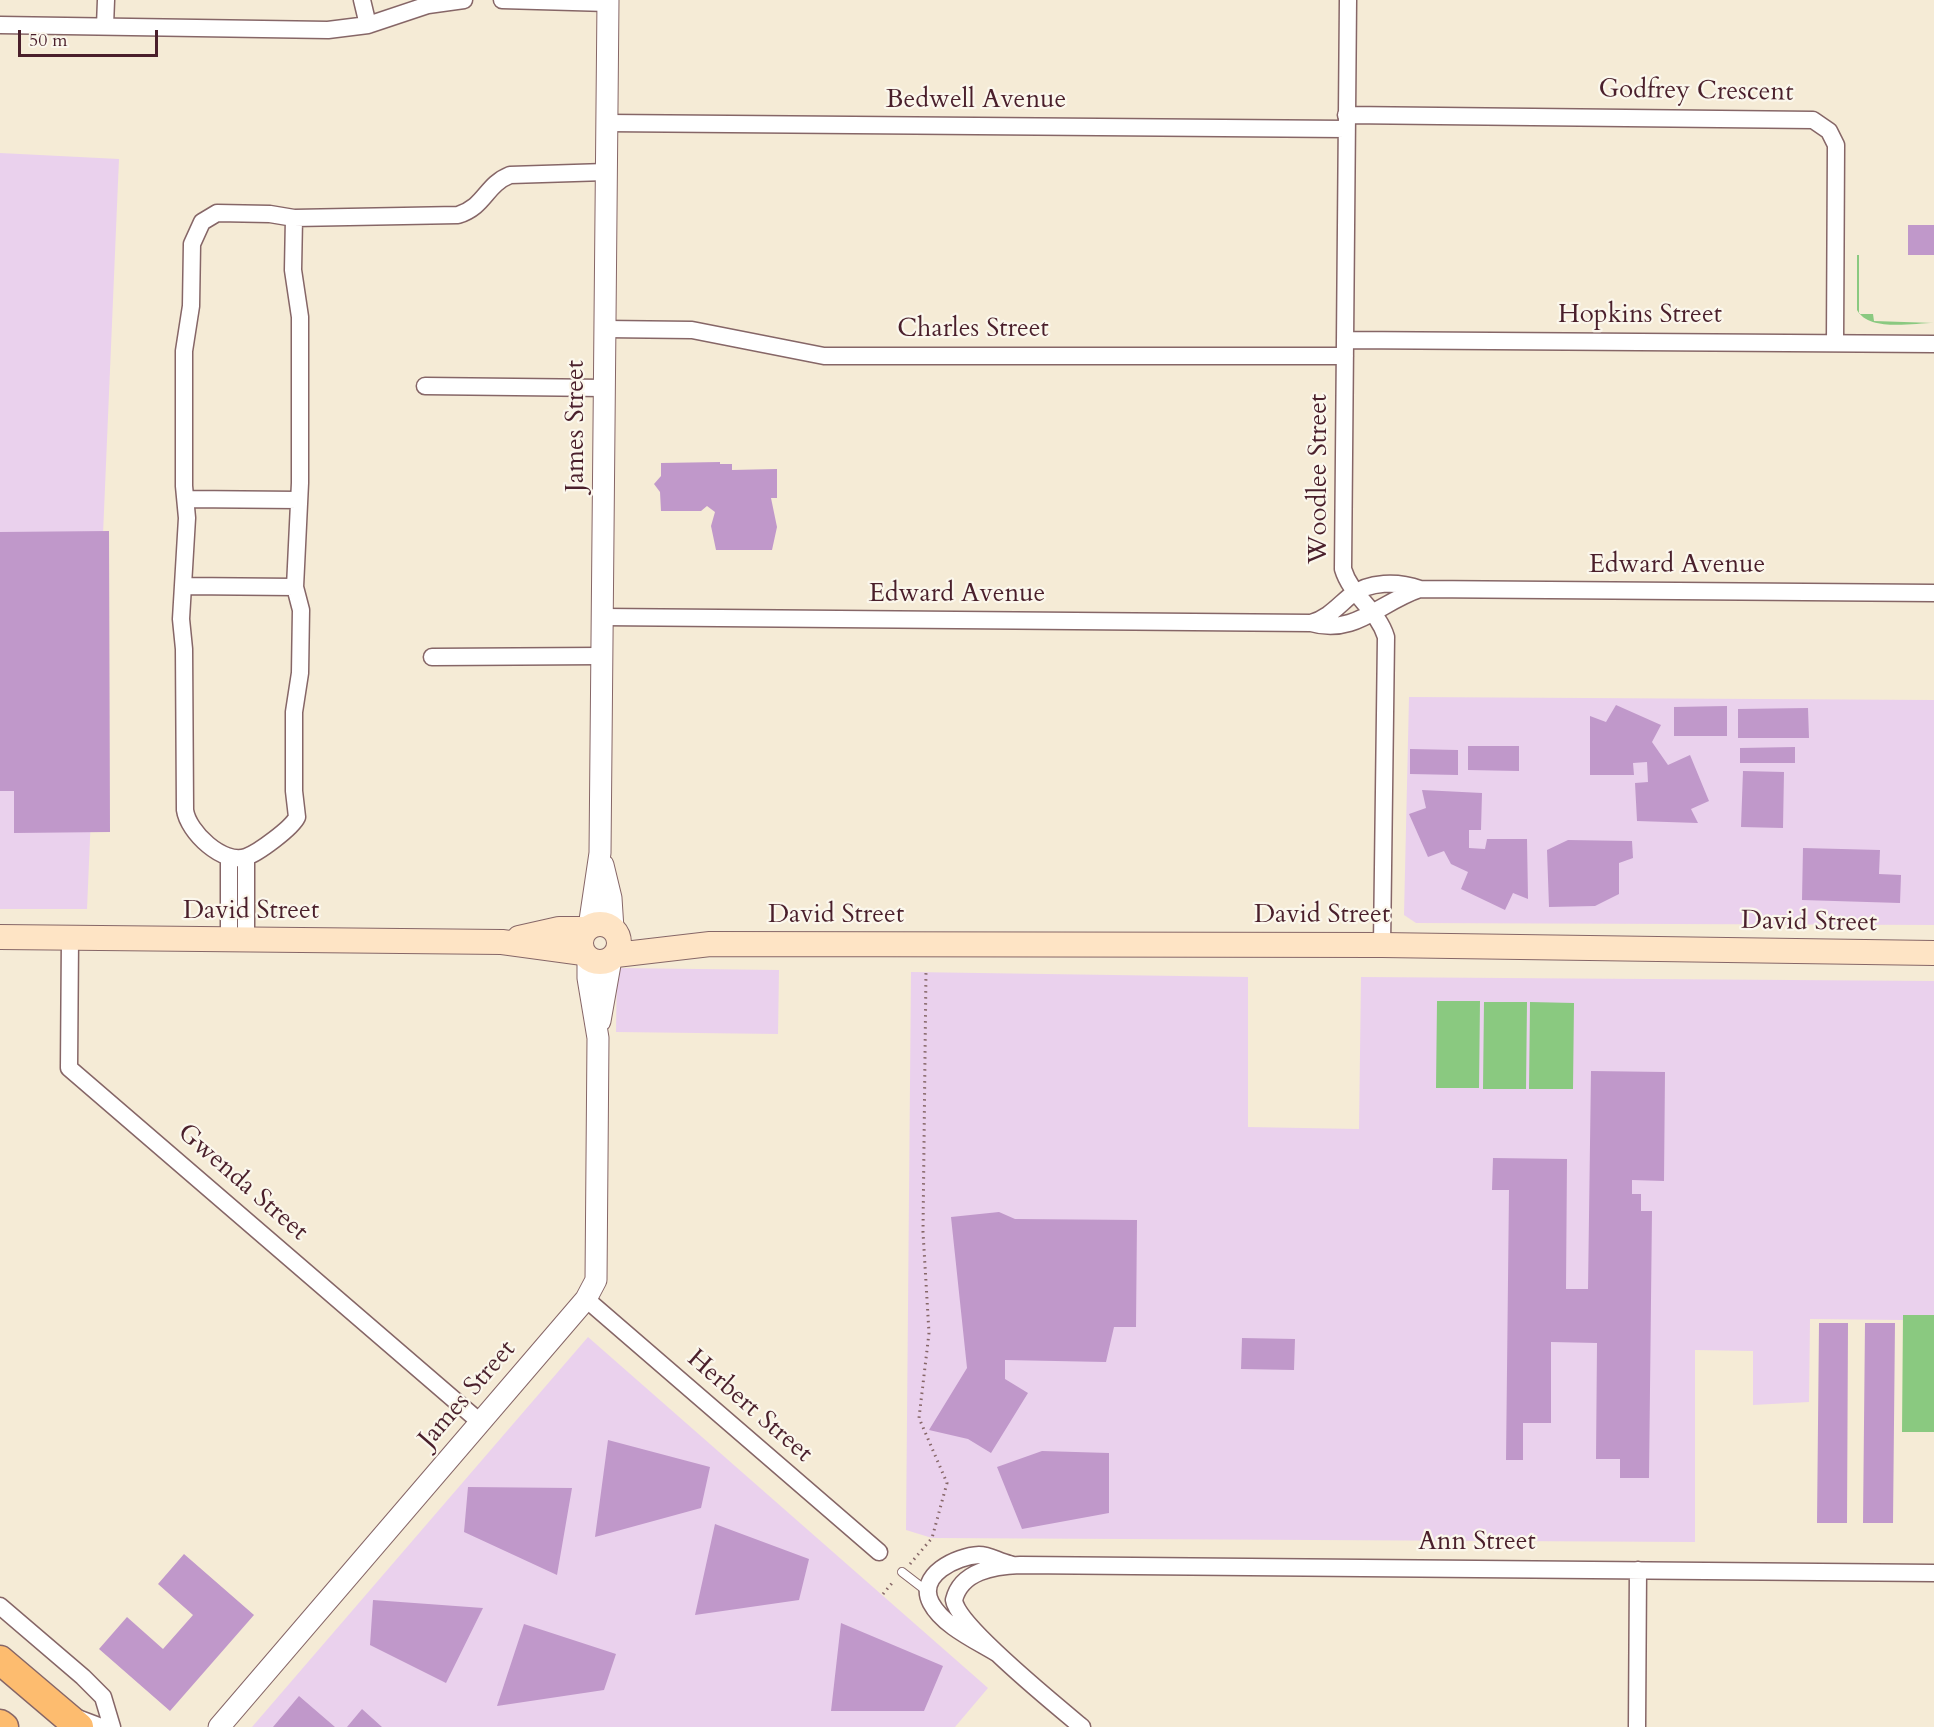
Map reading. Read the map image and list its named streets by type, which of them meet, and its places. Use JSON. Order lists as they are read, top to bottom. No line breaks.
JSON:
{"streets":{"main road":["David Street"],"street":["Godfrey Crescent","Bedwell Avenue","Hopkins Street","Charles Street","James Street","Woodlee Street","Edward Avenue","Gwenda Street","Herbert Street","Ann Street"]},"crossings":[["Godfrey Crescent","Bedwell Avenue"],["Godfrey Crescent","Hopkins Street"],["Godfrey Crescent","Woodlee Street"],["Bedwell Avenue","James Street"],["Bedwell Avenue","Woodlee Street"],["Hopkins Street","Charles Street"],["Hopkins Street","Woodlee Street"],["Charles Street","James Street"],["Charles Street","Woodlee Street"],["James Street","Edward Avenue"],["James Street","David Street"],["James Street","Gwenda Street"],["James Street","Herbert Street"],["Woodlee Street","Edward Avenue"],["Woodlee Street","David Street"],["David Street","Gwenda Street"]],"scale_bar":"50 m"}
